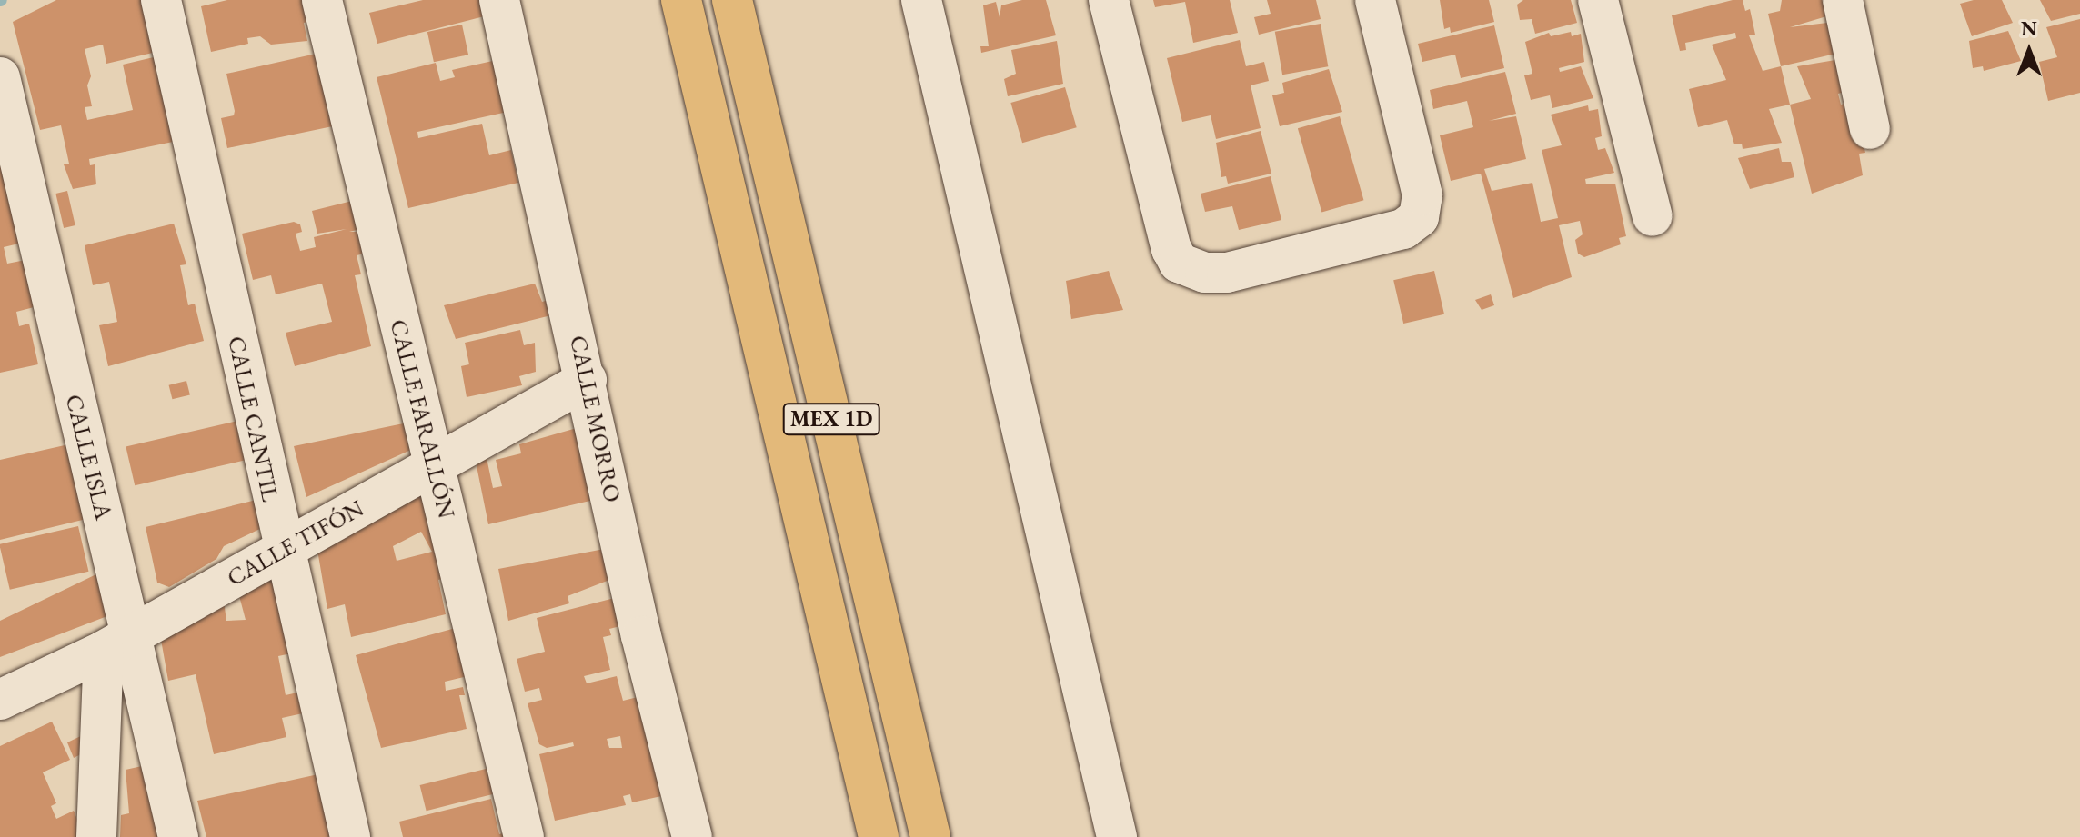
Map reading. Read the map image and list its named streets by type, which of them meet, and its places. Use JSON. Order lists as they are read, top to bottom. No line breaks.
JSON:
{"streets":{"highway":["MEX 1D"],"street":["CALLE CANTIL","CALLE FARALLÓN","CALLE MORRO","CALLE ISLA","CALLE TIFÓN"]},"crossings":[["CALLE CANTIL","CALLE TIFÓN"],["CALLE FARALLÓN","CALLE TIFÓN"],["CALLE MORRO","CALLE TIFÓN"],["CALLE ISLA","CALLE TIFÓN"]],"north":"top"}
